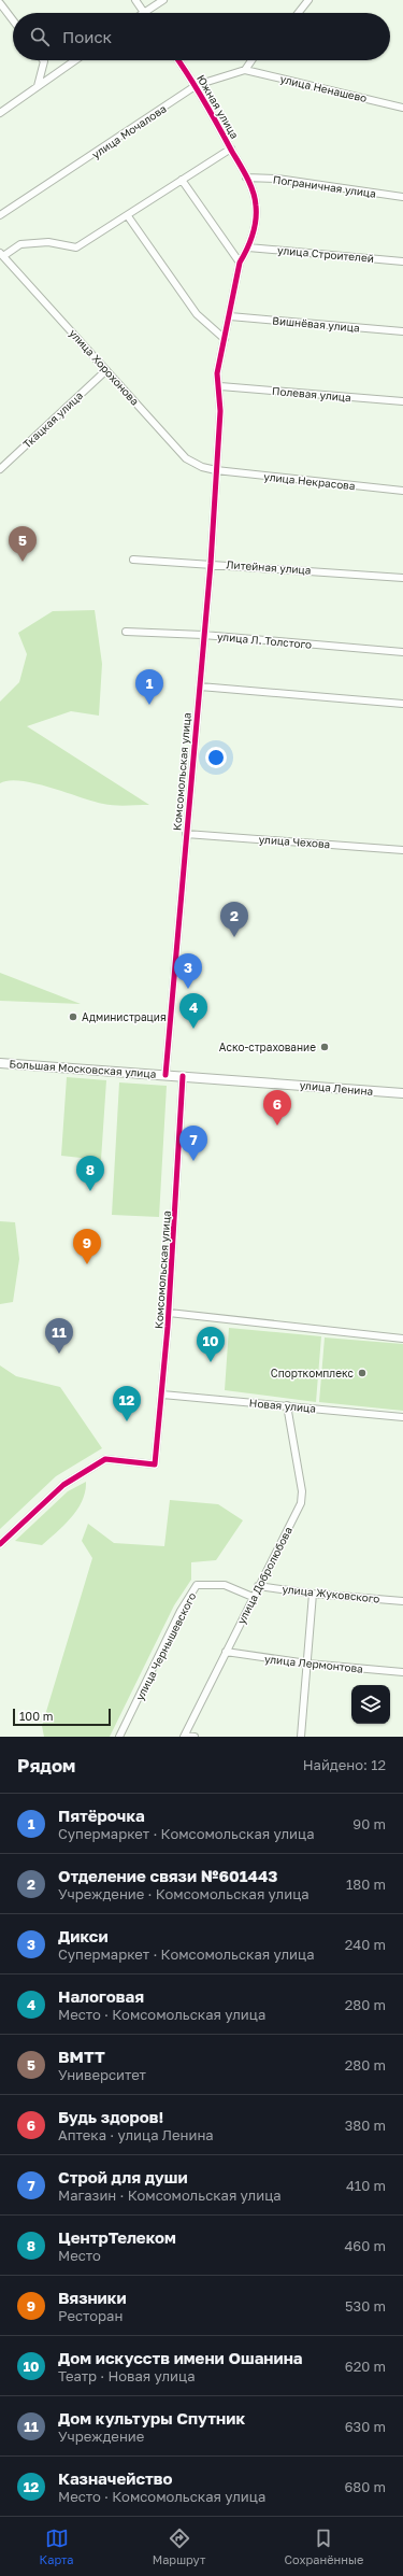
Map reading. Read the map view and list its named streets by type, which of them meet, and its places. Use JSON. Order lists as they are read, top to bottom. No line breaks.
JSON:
{"streets":{"main road":["Большая Московская улица","улица Ленина"],"street":["улица Ненашево","Южная улица","улица Мочалова","Пограничная улица","улица Строителей","Вишнёвая улица","улица Хорохонова","Полевая улица","Ткацкая улица","улица Некрасова","Литейная улица","улица Л. Толстого","Комсомольская улица","улица Чехова","Новая улица","улица Добролюбова","улица Жуковского","улица Чернышевского","улица Лермонтова"]},"crossings":[["улица Ненашево","улица Мочалова"],["Южная улица","улица Мочалова"],["Южная улица","Пограничная улица"],["Южная улица","улица Строителей"],["Южная улица","Вишнёвая улица"],["Южная улица","Комсомольская улица"],["Вишнёвая улица","Комсомольская улица"],["улица Хорохонова","Ткацкая улица"],["улица Хорохонова","улица Некрасова"],["улица Хорохонова","Комсомольская улица"],["Полевая улица","Комсомольская улица"],["улица Некрасова","Комсомольская улица"],["Литейная улица","Комсомольская улица"],["улица Л. Толстого","Комсомольская улица"],["Комсомольская улица","улица Чехова"],["Комсомольская улица","Большая Московская улица"],["Комсомольская улица","улица Ленина"],["Комсомольская улица","Новая улица"],["Большая Московская улица","улица Ленина"],["Новая улица","улица Добролюбова"],["улица Добролюбова","улица Жуковского"],["улица Добролюбова","улица Чернышевского"],["улица Добролюбова","улица Лермонтова"]],"places":["Администрация","Аско-страхование","Спорткомплекс"],"scale_bar":"100 m","page":{"search":"Поиск","pins":["5","1","2","3","4","6","7","8","9","11","10","12"],"scale":"100 m","heading":["Рядом","Найдено: 12"],"list":[{"mark":"1","name":"Пятёрочка","note":"Супермаркет · Комсомольская улица","value":"90 m"},{"mark":"2","name":"Отделение связи №601443","note":"Учреждение · Комсомольская улица","value":"180 m"},{"mark":"3","name":"Дикси","note":"Супермаркет · Комсомольская улица","value":"240 m"},{"mark":"4","name":"Налоговая","note":"Место · Комсомольская улица","value":"280 m"},{"mark":"5","name":"ВМТТ","note":"Университет","value":"280 m"},{"mark":"6","name":"Будь здоров!","note":"Аптека · улица Ленина","value":"380 m"},{"mark":"7","name":"Строй для души","note":"Магазин · Комсомольская улица","value":"410 m"},{"mark":"8","name":"ЦентрТелеком","note":"Место","value":"460 m"},{"mark":"9","name":"Вязники","note":"Ресторан","value":"530 m"},{"mark":"10","name":"Дом искусств имени Ошанина","note":"Театр · Новая улица","value":"620 m"},{"mark":"11","name":"Дом культуры Спутник","note":"Учреждение","value":"630 m"},{"mark":"12","name":"Казначейство","note":"Место · Комсомольская улица","value":"680 m"}],"nav":["Карта","Маршрут","Сохранённые"]}}
